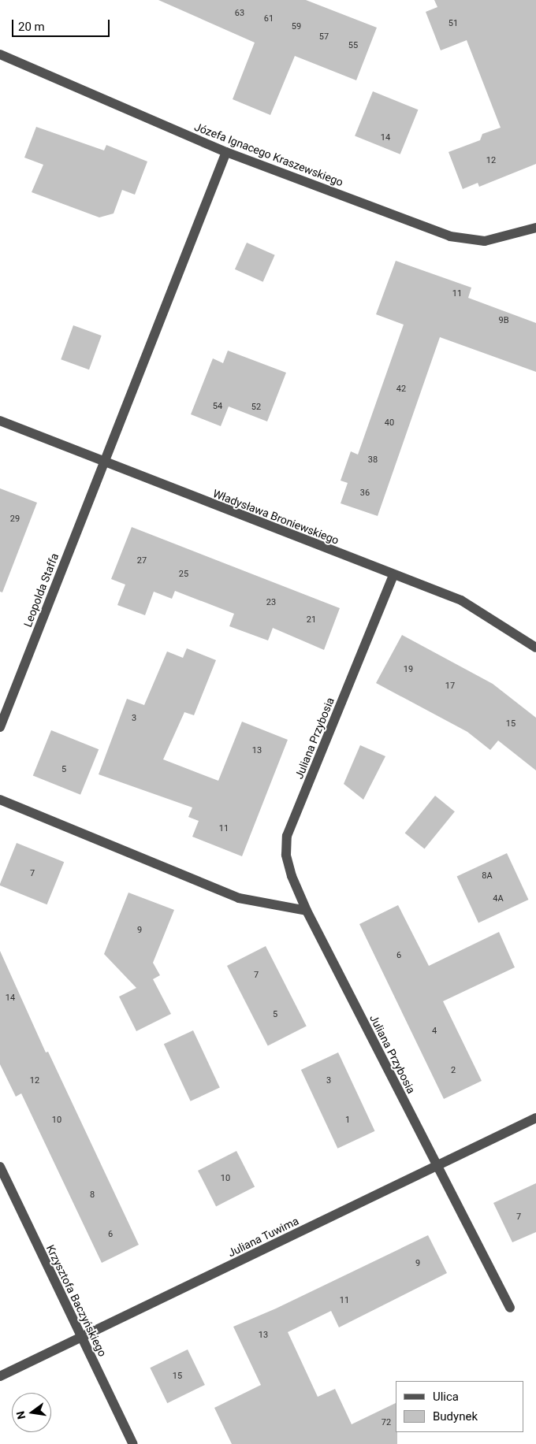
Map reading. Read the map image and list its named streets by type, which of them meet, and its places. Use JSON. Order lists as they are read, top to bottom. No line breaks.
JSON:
{"streets":{"street":["Józefa Ignacego Kraszewskiego","Władysława Broniewskiego","Leopolda Staffa","Juliana Przybosia","Juliana Tuwima","Krzysztofa Baczyńskiego"]},"crossings":[["Józefa Ignacego Kraszewskiego","Leopolda Staffa"],["Władysława Broniewskiego","Leopolda Staffa"],["Władysława Broniewskiego","Juliana Przybosia"],["Juliana Przybosia","Juliana Tuwima"],["Juliana Tuwima","Krzysztofa Baczyńskiego"]],"house_numbers":["63","61","51","59","57","55","14","12","11","9B","42","54","52","40","38","36","29","27","25","23","21","19","17","3","15","13","5","11","7","8A","4A","9","6","7","14","5","4","2","12","3","10","1","10","8","7","6","9","11","13","15","72"],"legend":["Ulica","Budynek"],"scale_bar":"20 m","north":"left"}
